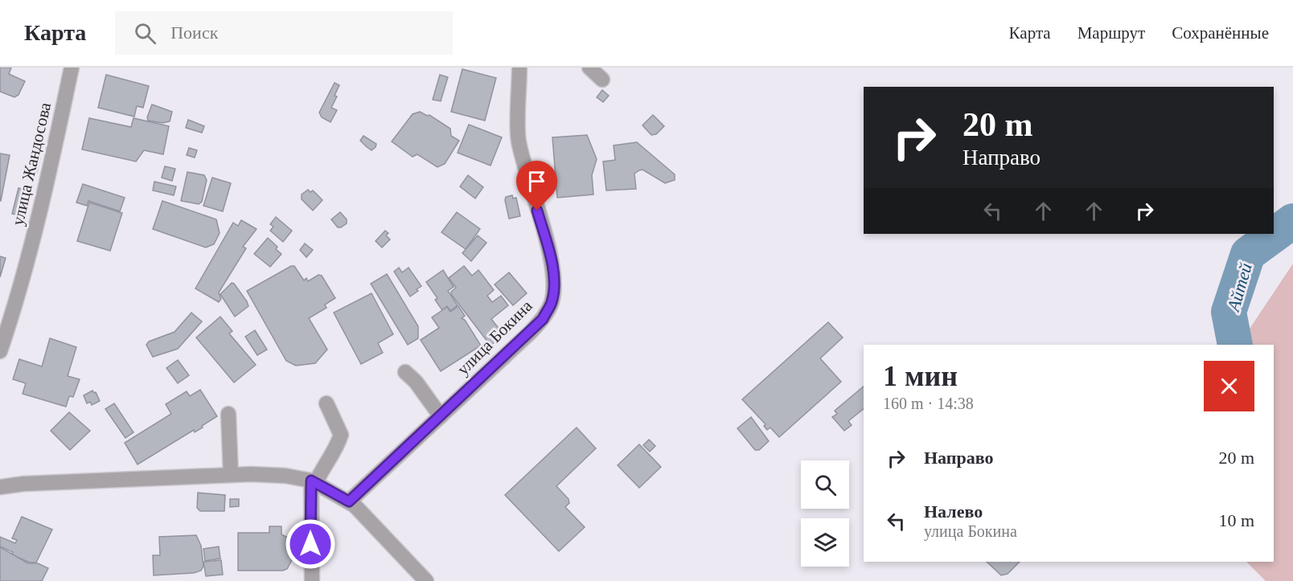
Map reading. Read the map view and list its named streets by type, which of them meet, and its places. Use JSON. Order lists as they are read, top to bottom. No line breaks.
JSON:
{"streets":{"street":["улица Жандосова","улица Бокина"]},"water":["Айтей"],"page":{"header":"Карта","search":"Поиск","nav":["Карта","Маршрут","Сохранённые"],"turn":["20 m","Направо"],"heading":["1 мин","160 m · 14:38"],"list":[{"name":"Направо","value":"20 m"},{"name":"Налево","note":"улица Бокина","value":"10 m"}]}}
